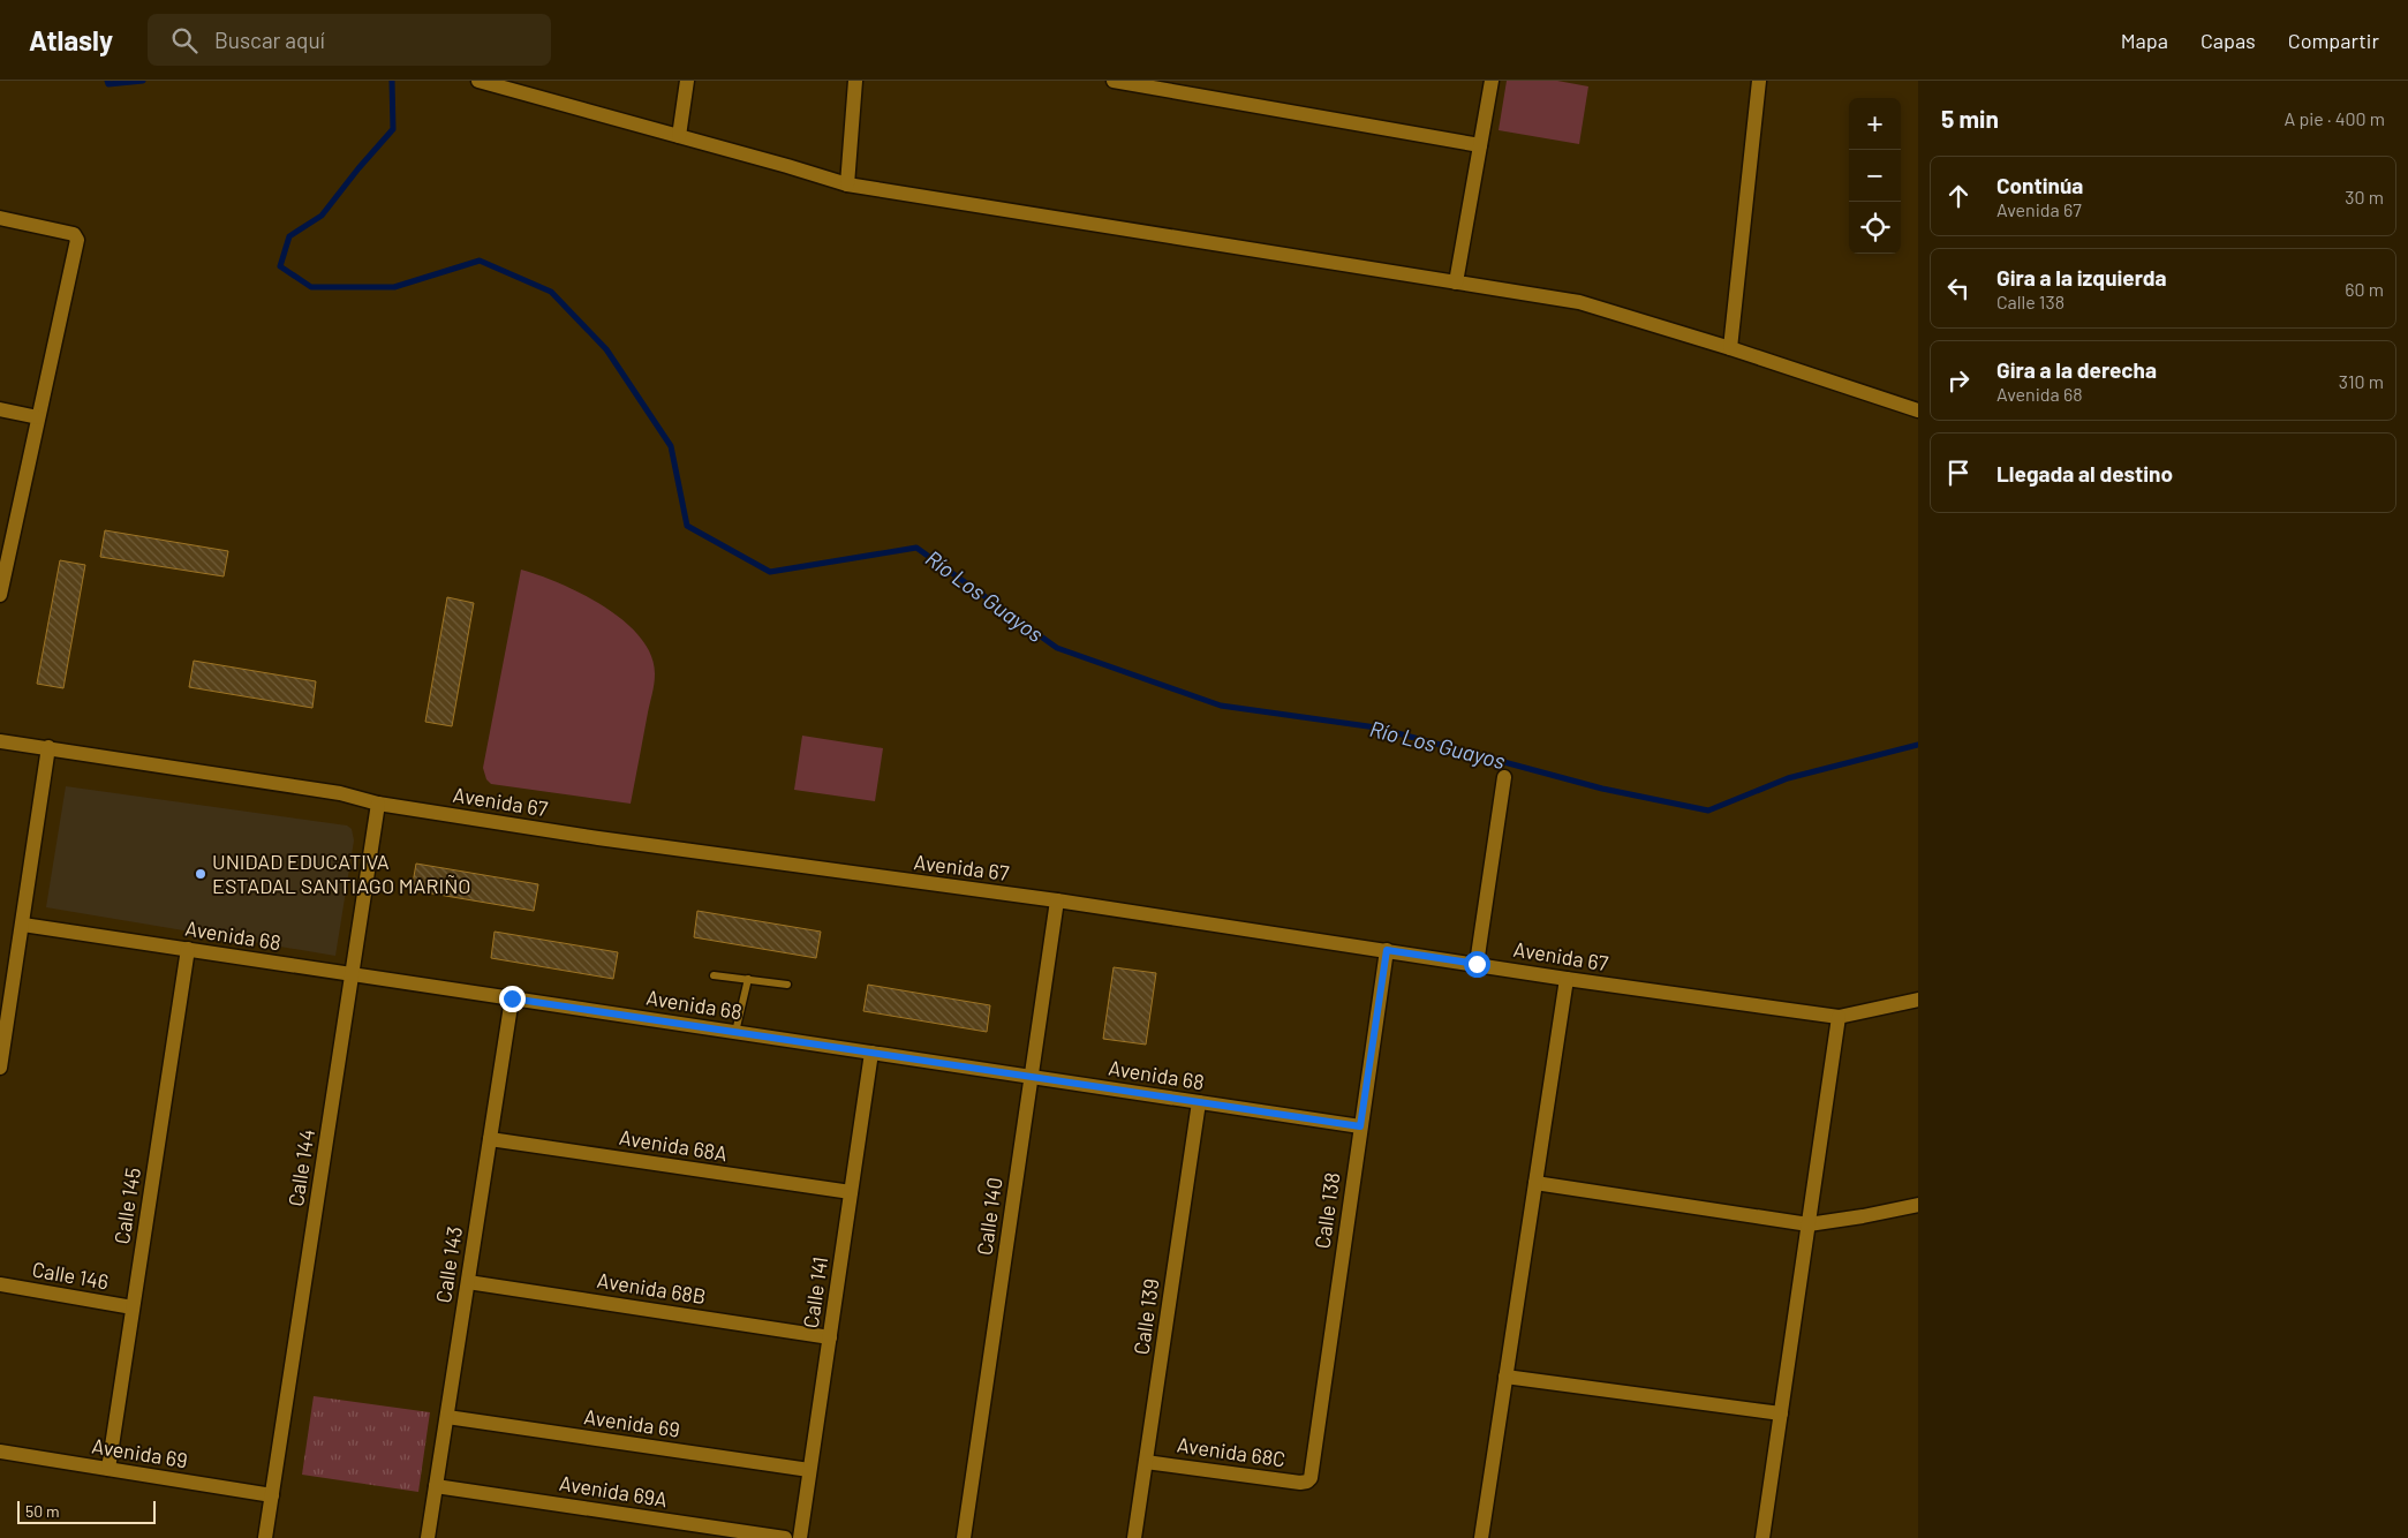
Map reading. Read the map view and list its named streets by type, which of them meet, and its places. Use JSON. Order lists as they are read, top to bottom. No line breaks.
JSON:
{"streets":{"street":["Avenida 67","Avenida 68","Avenida 68A","Calle 144","Calle 145","Calle 138","Calle 140","Calle 143","Calle 146","Avenida 68B","Calle 141","Calle 139","Avenida 69","Avenida 68C","Avenida 69A"]},"crossings":[["Avenida 67","Calle 144"],["Avenida 67","Calle 138"],["Avenida 67","Calle 140"],["Avenida 68","Calle 144"],["Avenida 68","Calle 145"],["Avenida 68","Calle 138"],["Avenida 68","Calle 140"],["Avenida 68","Calle 143"],["Avenida 68","Calle 141"],["Avenida 68","Calle 139"],["Avenida 68A","Calle 143"],["Avenida 68A","Calle 141"],["Calle 144","Avenida 69"],["Calle 145","Calle 146"],["Calle 145","Avenida 69"],["Calle 138","Avenida 68C"],["Calle 143","Avenida 68B"],["Calle 143","Avenida 69"],["Calle 143","Avenida 69A"],["Avenida 68B","Calle 141"],["Calle 141","Avenida 69"],["Calle 139","Avenida 68C"]],"water":["Río Los Guayos"],"places":["UNIDAD EDUCATIVA ESTADAL SANTIAGO MARIÑO"],"scale_bar":"50 m","page":{"header":"Atlasly","search":"Buscar aquí","nav":["Mapa","Capas","Compartir"],"heading":["5 min","A pie · 400 m"],"map_buttons":["+","−"],"list":[["Continúa","Avenida 67","30 m"],["Gira a la izquierda","Calle 138","60 m"],["Gira a la derecha","Avenida 68","310 m"],"Llegada al destino"],"scale":"50 m"}}
